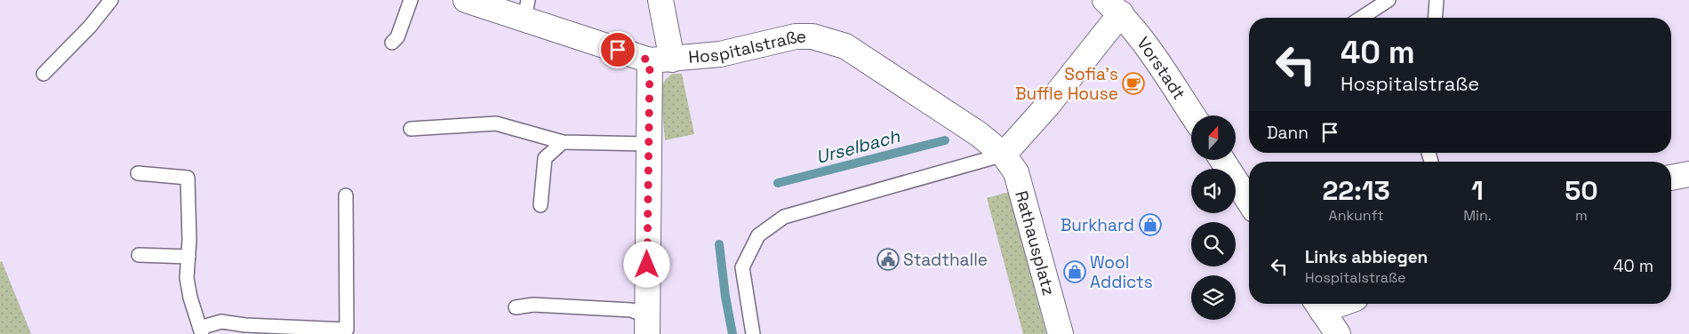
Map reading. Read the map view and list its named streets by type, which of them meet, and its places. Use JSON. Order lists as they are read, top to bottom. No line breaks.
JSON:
{"streets":{"street":["Hospitalstraße","Vorstadt","Rathausplatz"]},"crossings":[["Hospitalstraße","Vorstadt"],["Hospitalstraße","Rathausplatz"],["Vorstadt","Rathausplatz"]],"water":["Urselbach"],"places":{"cafe":["Sofia's Buffle House"],"shop":["Burkhard","Wool Addicts"],"public building":["Stadthalle"]},"north":"top","page":{"turn":["40 m","Hospitalstraße"],"then":"Dann","eta":["22:13","Ankunft","1","Min.","50","m"],"list":[{"name":"Links abbiegen","note":"Hospitalstraße","value":"40 m"}]}}
